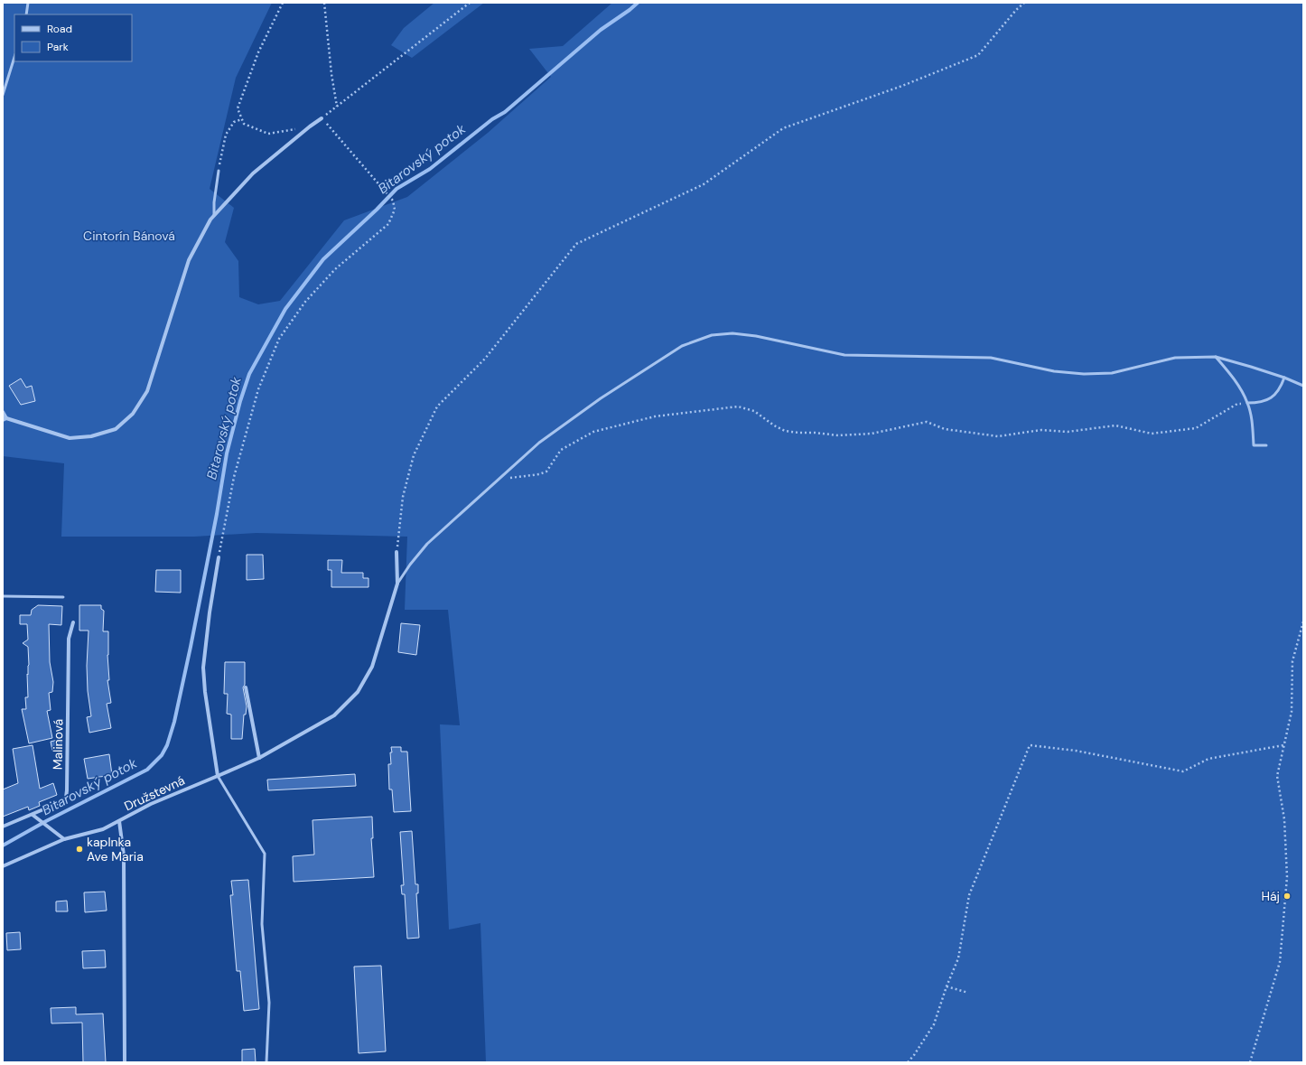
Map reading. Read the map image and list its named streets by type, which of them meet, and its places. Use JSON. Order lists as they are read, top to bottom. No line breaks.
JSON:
{"streets":{"street":["Malinová","Družstevná"]},"water":["Bitarovský potok"],"parks":["Cintorín Bánová"],"places":["kaplnka Ave Maria","Háj"],"legend":["Road","Park"]}
